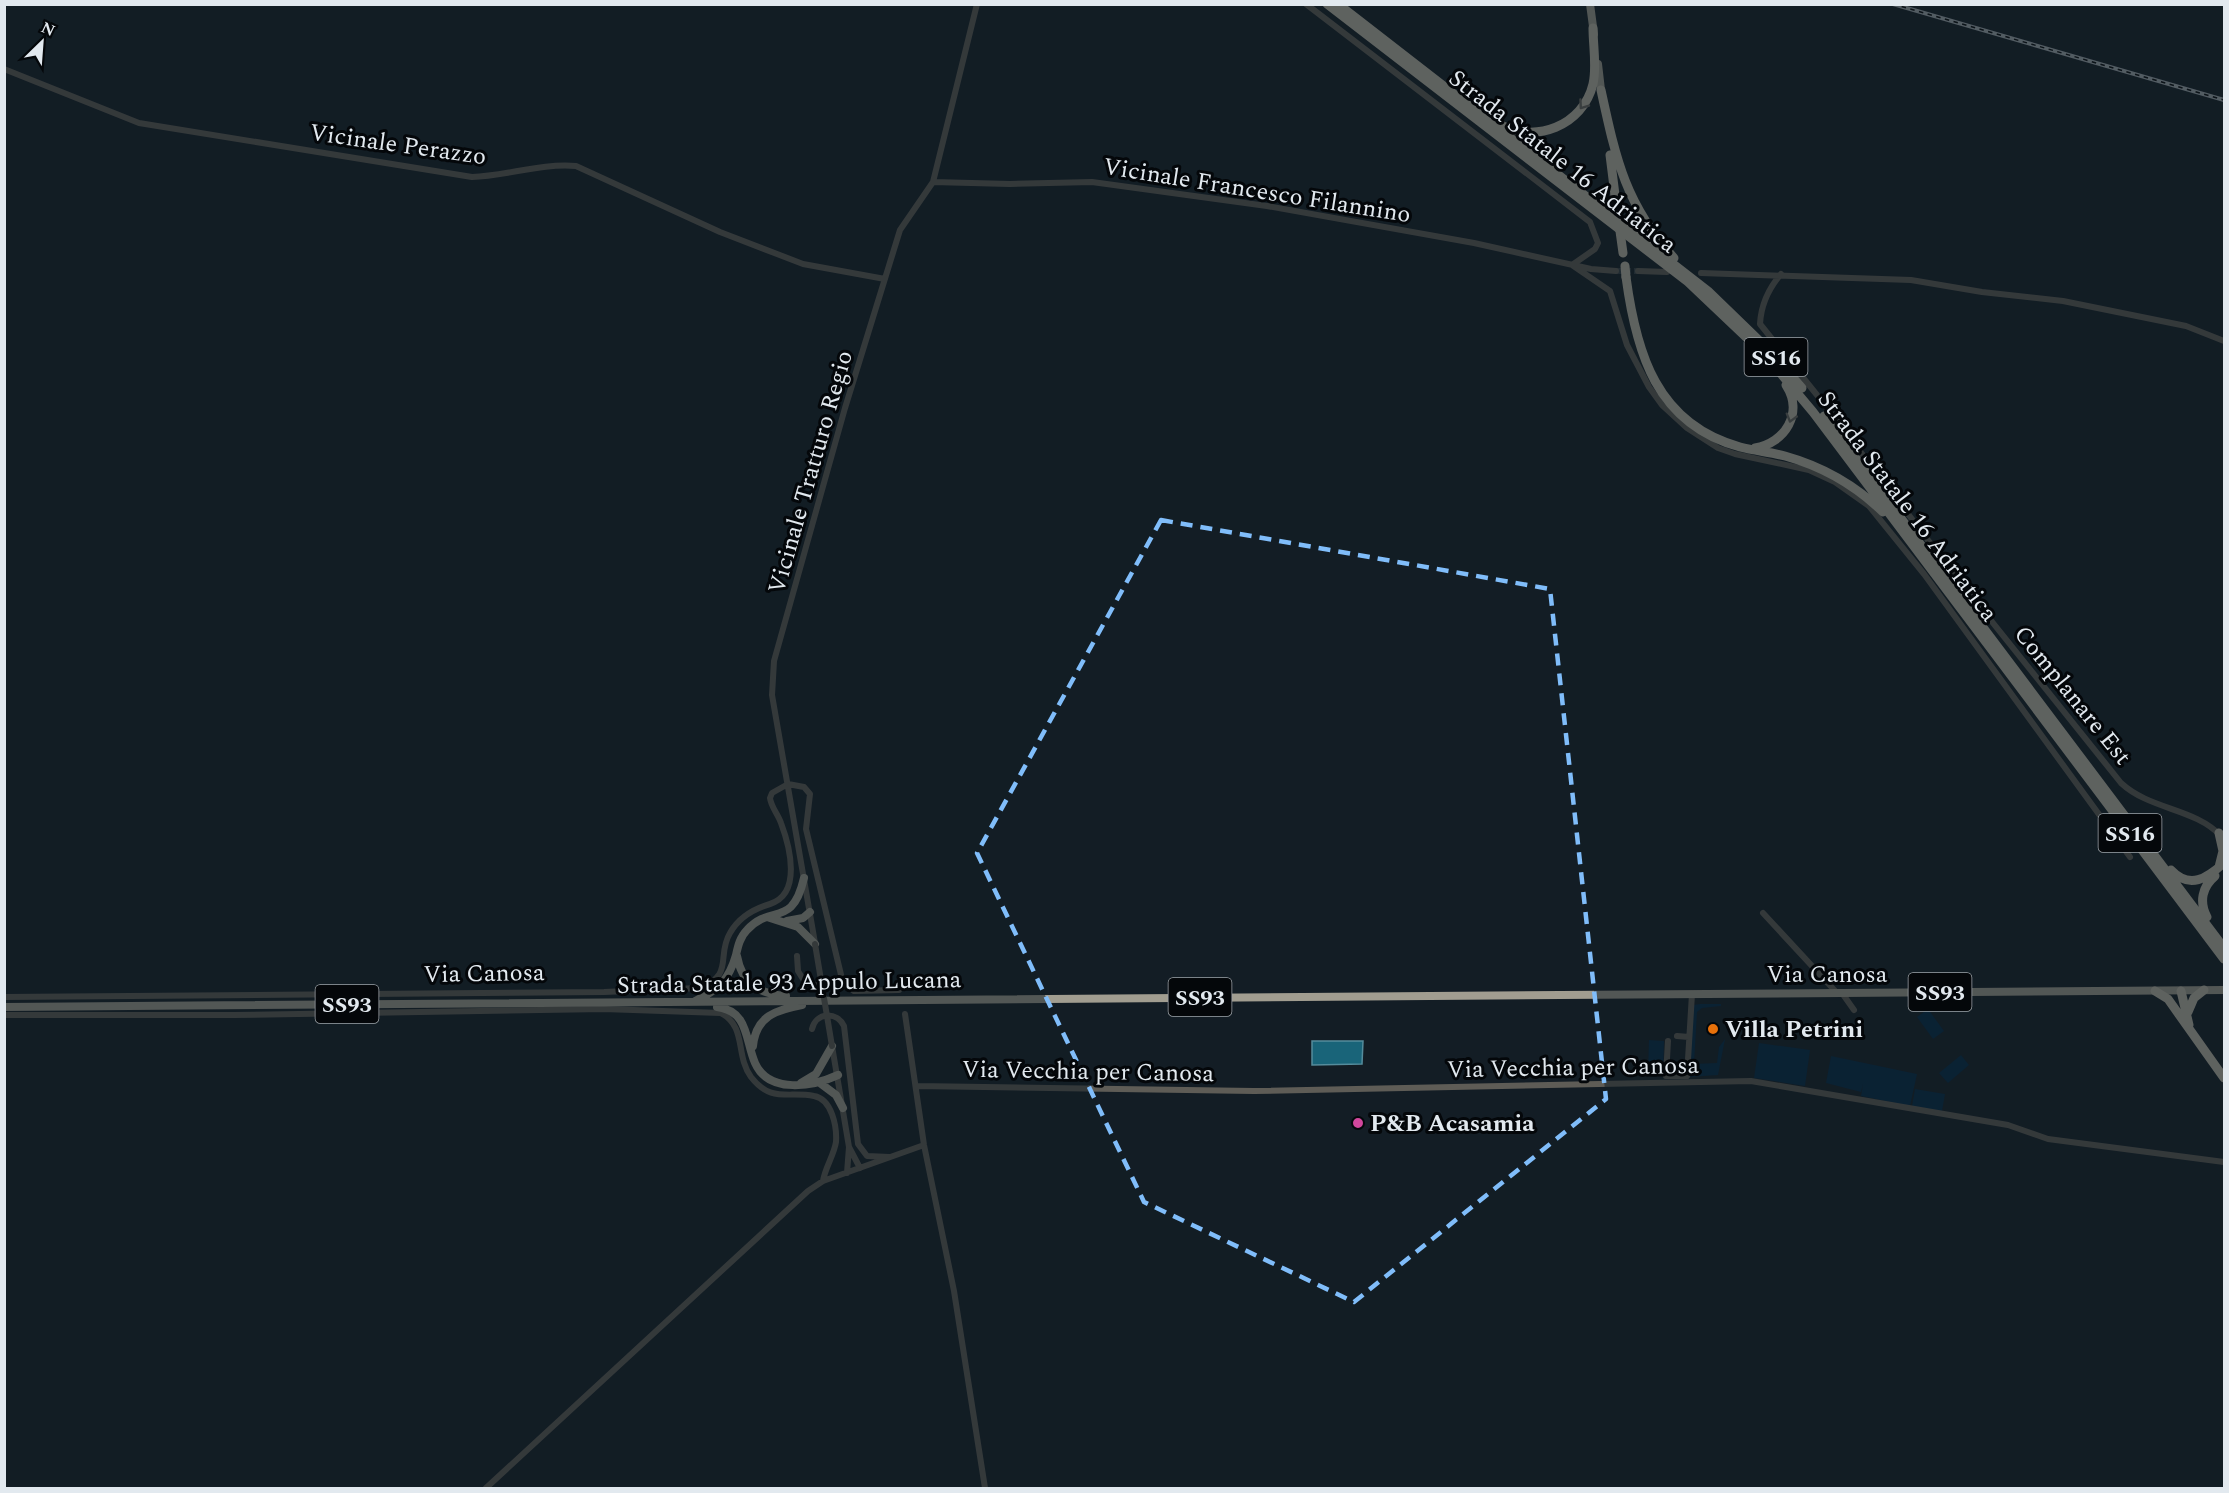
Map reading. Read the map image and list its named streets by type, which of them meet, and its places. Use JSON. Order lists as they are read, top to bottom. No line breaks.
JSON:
{"streets":{"highway":["Strada Statale 16 Adriatica","SS16"],"main road":["Via Canosa","Strada Statale 93 Appulo Lucana","SS93"],"street":["Vicinale Perazzo","Vicinale Francesco Filannino","Vicinale Tratturo Regio","Complanare Est","Via Vecchia per Canosa"]},"crossings":[["Vicinale Perazzo","Vicinale Tratturo Regio"],["Strada Statale 16 Adriatica","SS16"],["Vicinale Francesco Filannino","SS16"],["Vicinale Francesco Filannino","Vicinale Tratturo Regio"],["Vicinale Tratturo Regio","Via Canosa"],["Via Canosa","Strada Statale 93 Appulo Lucana"]],"places":["Villa Petrini","P&B Acasamia"],"north":"top right"}
